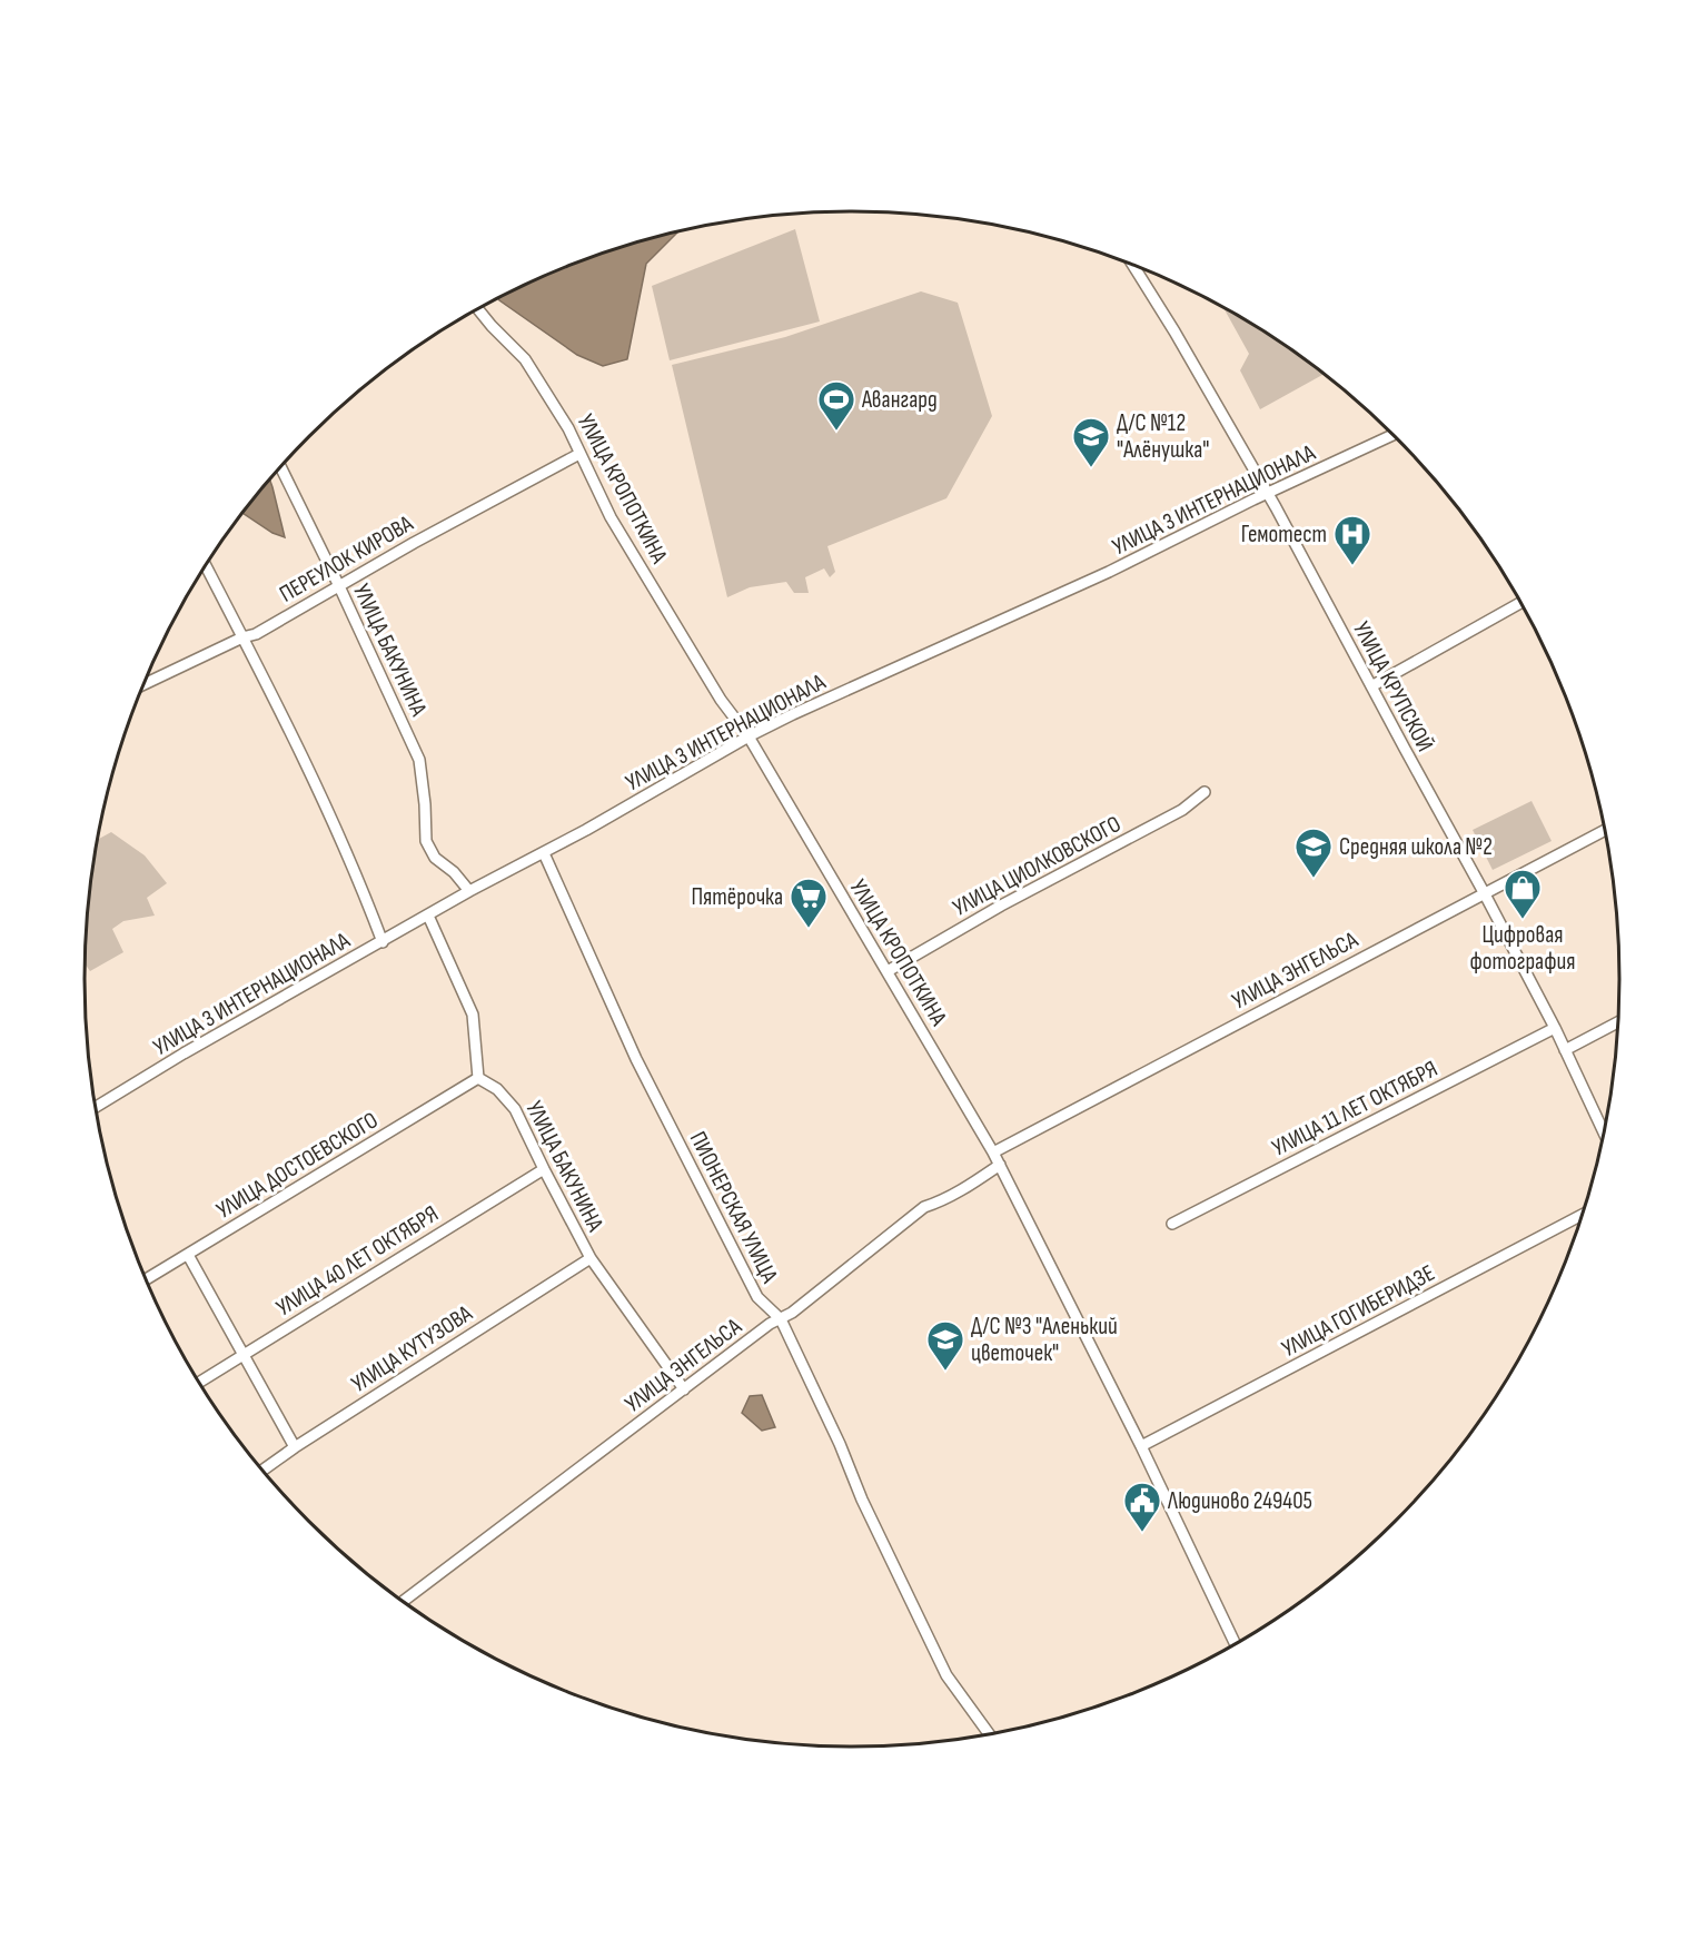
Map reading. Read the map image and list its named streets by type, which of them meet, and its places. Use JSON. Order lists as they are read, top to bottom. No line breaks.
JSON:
{"streets":{"street":["УЛИЦА КРОПОТКИНА","УЛИЦА 3 ИНТЕРНАЦИОНАЛА","ПЕРЕУЛОК КИРОВА","УЛИЦА БАКУНИНА","УЛИЦА КРУПСКОЙ","УЛИЦА ЦИОЛКОВСКОГО","УЛИЦА ЭНГЕЛЬСА","УЛИЦА 11 ЛЕТ ОКТЯБРЯ","УЛИЦА ДОСТОЕВСКОГО","ПИОНЕРСКАЯ УЛИЦА","УЛИЦА 40 ЛЕТ ОКТЯБРЯ","УЛИЦА ГОГИБЕРИДЗЕ","УЛИЦА КУТУЗОВА"]},"crossings":[["УЛИЦА КРОПОТКИНА","УЛИЦА 3 ИНТЕРНАЦИОНАЛА"],["УЛИЦА КРОПОТКИНА","ПЕРЕУЛОК КИРОВА"],["УЛИЦА КРОПОТКИНА","УЛИЦА ЦИОЛКОВСКОГО"],["УЛИЦА КРОПОТКИНА","УЛИЦА ЭНГЕЛЬСА"],["УЛИЦА КРОПОТКИНА","УЛИЦА ГОГИБЕРИДЗЕ"],["УЛИЦА 3 ИНТЕРНАЦИОНАЛА","УЛИЦА БАКУНИНА"],["УЛИЦА 3 ИНТЕРНАЦИОНАЛА","УЛИЦА КРУПСКОЙ"],["УЛИЦА 3 ИНТЕРНАЦИОНАЛА","ПИОНЕРСКАЯ УЛИЦА"],["ПЕРЕУЛОК КИРОВА","УЛИЦА БАКУНИНА"],["УЛИЦА БАКУНИНА","УЛИЦА ЭНГЕЛЬСА"],["УЛИЦА БАКУНИНА","УЛИЦА ДОСТОЕВСКОГО"],["УЛИЦА БАКУНИНА","УЛИЦА 40 ЛЕТ ОКТЯБРЯ"],["УЛИЦА БАКУНИНА","УЛИЦА КУТУЗОВА"],["УЛИЦА КРУПСКОЙ","УЛИЦА ЭНГЕЛЬСА"],["УЛИЦА КРУПСКОЙ","УЛИЦА 11 ЛЕТ ОКТЯБРЯ"],["УЛИЦА ЭНГЕЛЬСА","ПИОНЕРСКАЯ УЛИЦА"]],"places":{"sports":["Авангард"],"school or university":["Д/С №12 \"Алёнушка\"","Средняя школа №2","Д/С №3 \"Аленький цветочек\""],"hospital":["Гемотест"],"shop":["Цифровая фотография"],"supermarket":["Пятёрочка"],"public building":["Людиново 249405"]}}
